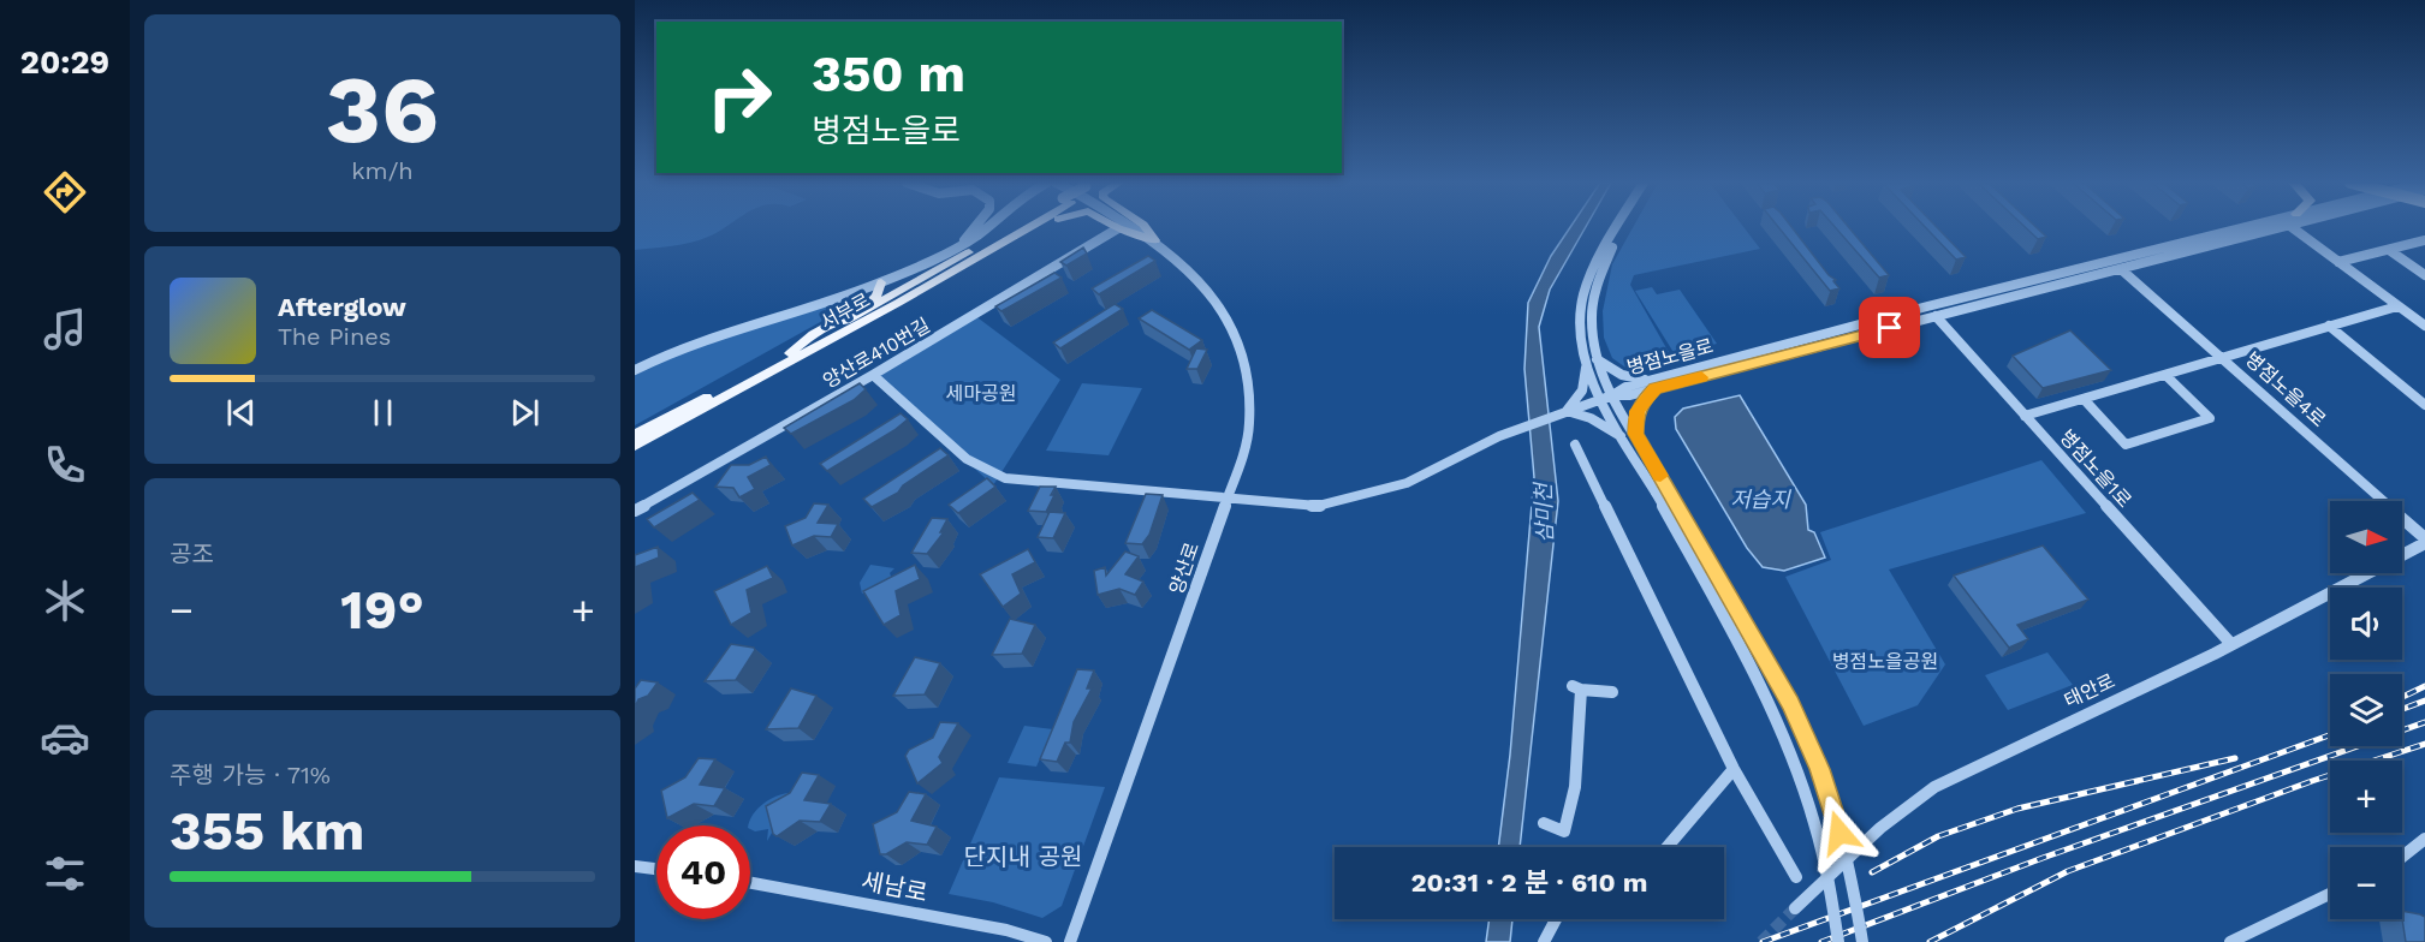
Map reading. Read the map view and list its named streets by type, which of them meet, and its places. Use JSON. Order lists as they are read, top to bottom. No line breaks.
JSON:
{"streets":{"main road":["서부로"],"street":["양산로410번길","병점노을로","병점노을4로","병점노을1로","양산로","태안로","세남로"]},"crossings":[["양산로410번길","병점노을로"],["양산로410번길","양산로"],["병점노을로","병점노을4로"],["병점노을로","병점노을1로"],["병점노을로","양산로"],["병점노을4로","태안로"],["병점노을1로","태안로"]],"water":["저습지","삼미천"],"parks":["세마공원","병점노을공원","단지내 공원"],"north":"right","page":{"tabs":"20:29","tile":[["36","km/h"],"공조",["주행 가능 · 71%","355 km"]],"turn":["350 m","병점노을로"],"song":["Afterglow","The Pines"],"map_buttons":["+","−"],"heat":["−","19°","+"],"limit":"40","trip":"20:31 · 2 분 · 610 m"}}
